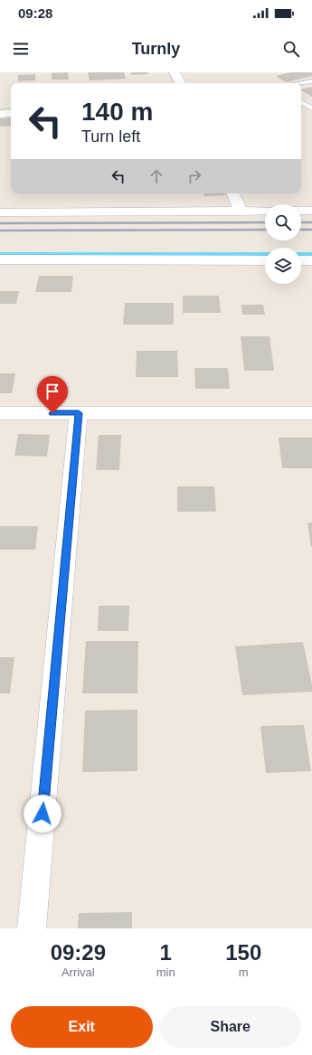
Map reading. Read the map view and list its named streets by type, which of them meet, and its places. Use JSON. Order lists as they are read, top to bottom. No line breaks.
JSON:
{"page":{"status":"09:28","header":"Turnly","turn":["140 m","Turn left"],"eta":["09:29","Arrival","1","min","150","m"],"buttons":["Exit","Share"]}}
